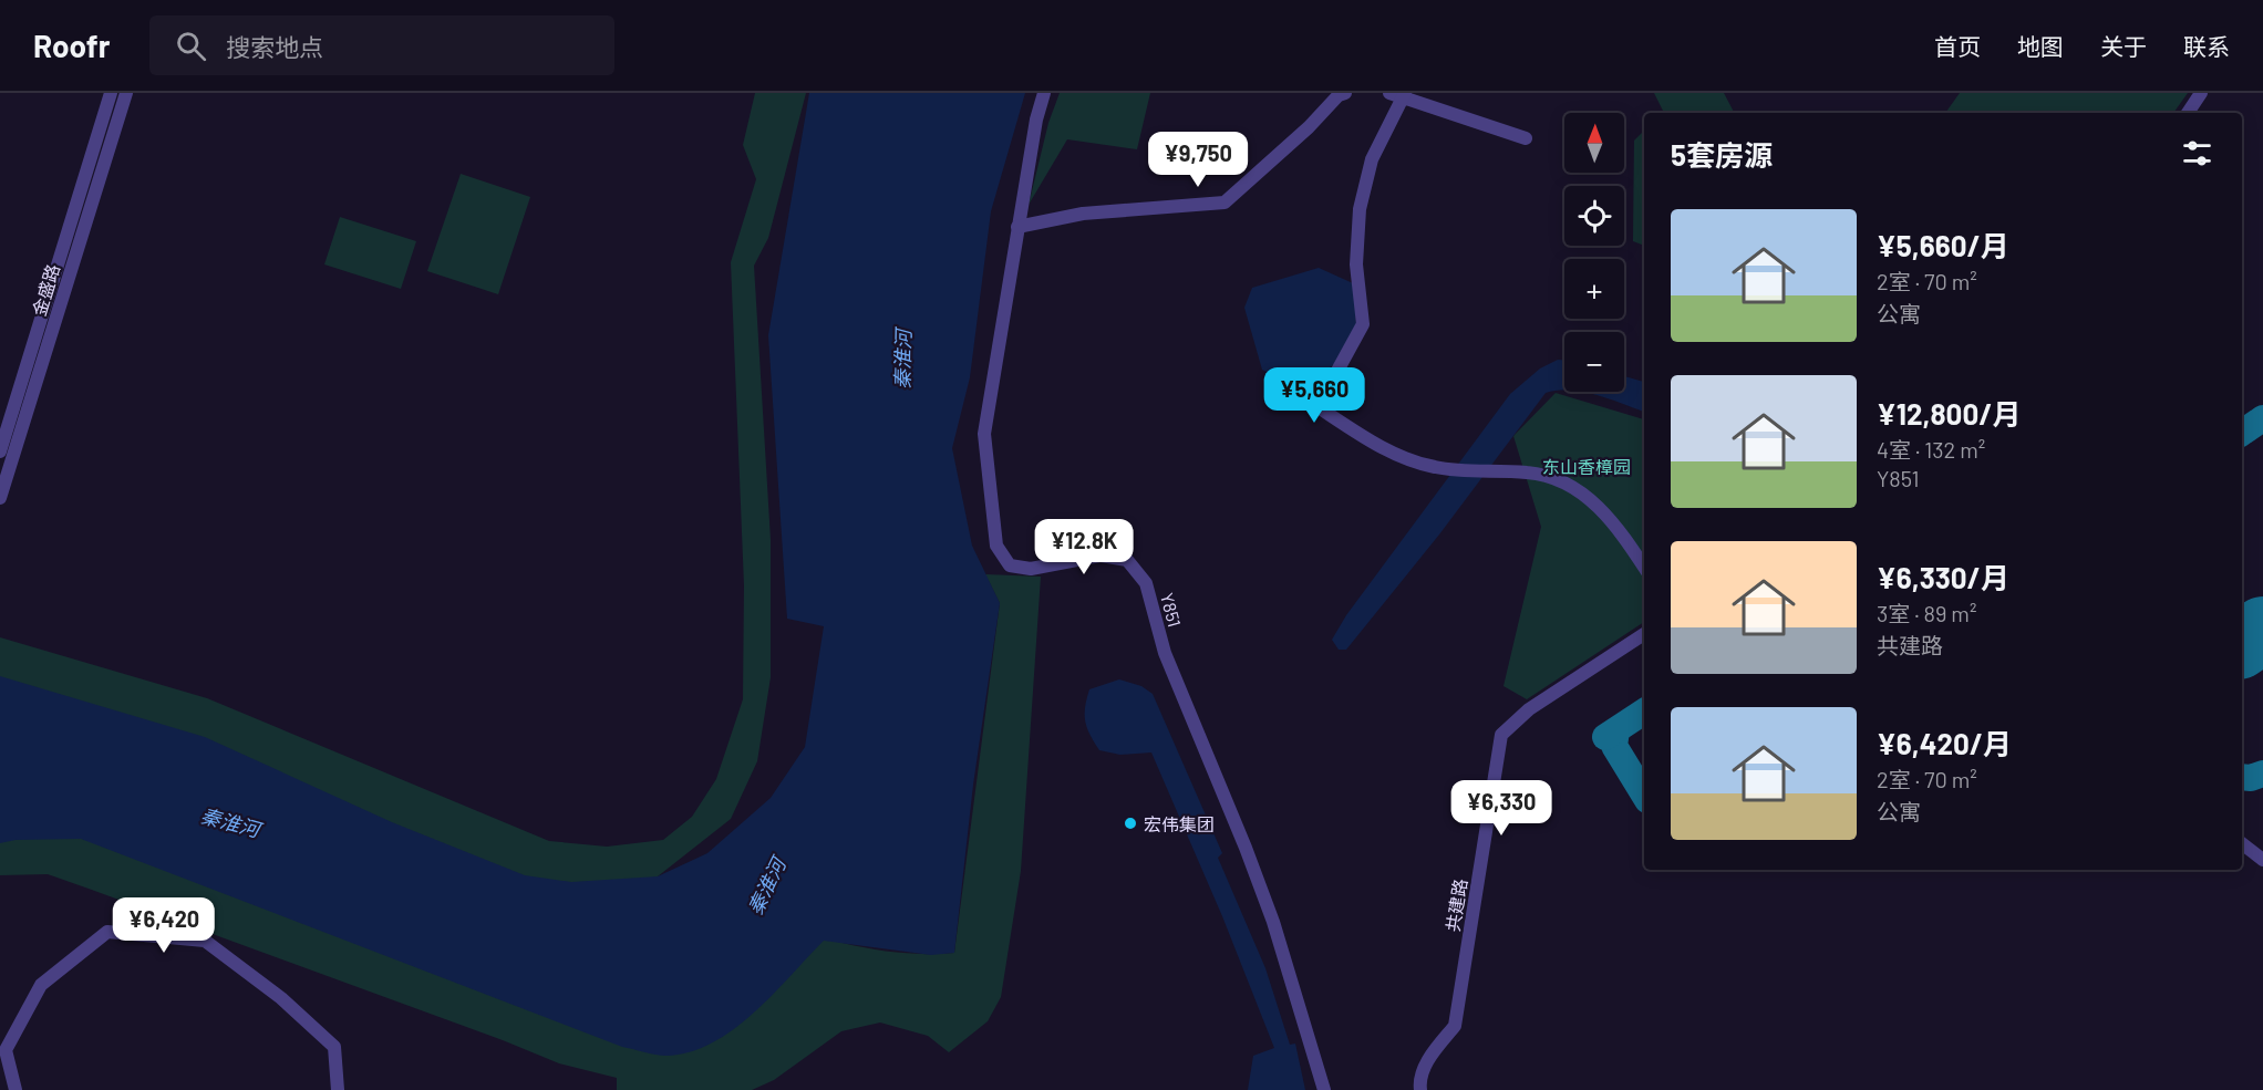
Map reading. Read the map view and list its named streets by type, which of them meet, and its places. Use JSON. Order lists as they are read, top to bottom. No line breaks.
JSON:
{"streets":{"street":["金盛路","Y851","共建路"]},"water":["秦淮河"],"parks":["东山香樟园"],"places":["宏伟集团"],"north":"top","page":{"header":"Roofr","search":"搜索地点","nav":["首页","地图","关于","联系"],"map_buttons":["+","−"],"heading":"5套房源","price":["¥9,750","¥5,660","¥12.8K","¥6,330","¥6,420"],"list":[{"name":"¥5,660/月","note":"2室 · 70 m² · 公寓"},{"name":"¥12,800/月","note":"4室 · 132 m² · Y851"},{"name":"¥6,330/月","note":"3室 · 89 m² · 共建路"},{"name":"¥6,420/月","note":"2室 · 70 m² · 公寓"}]}}
